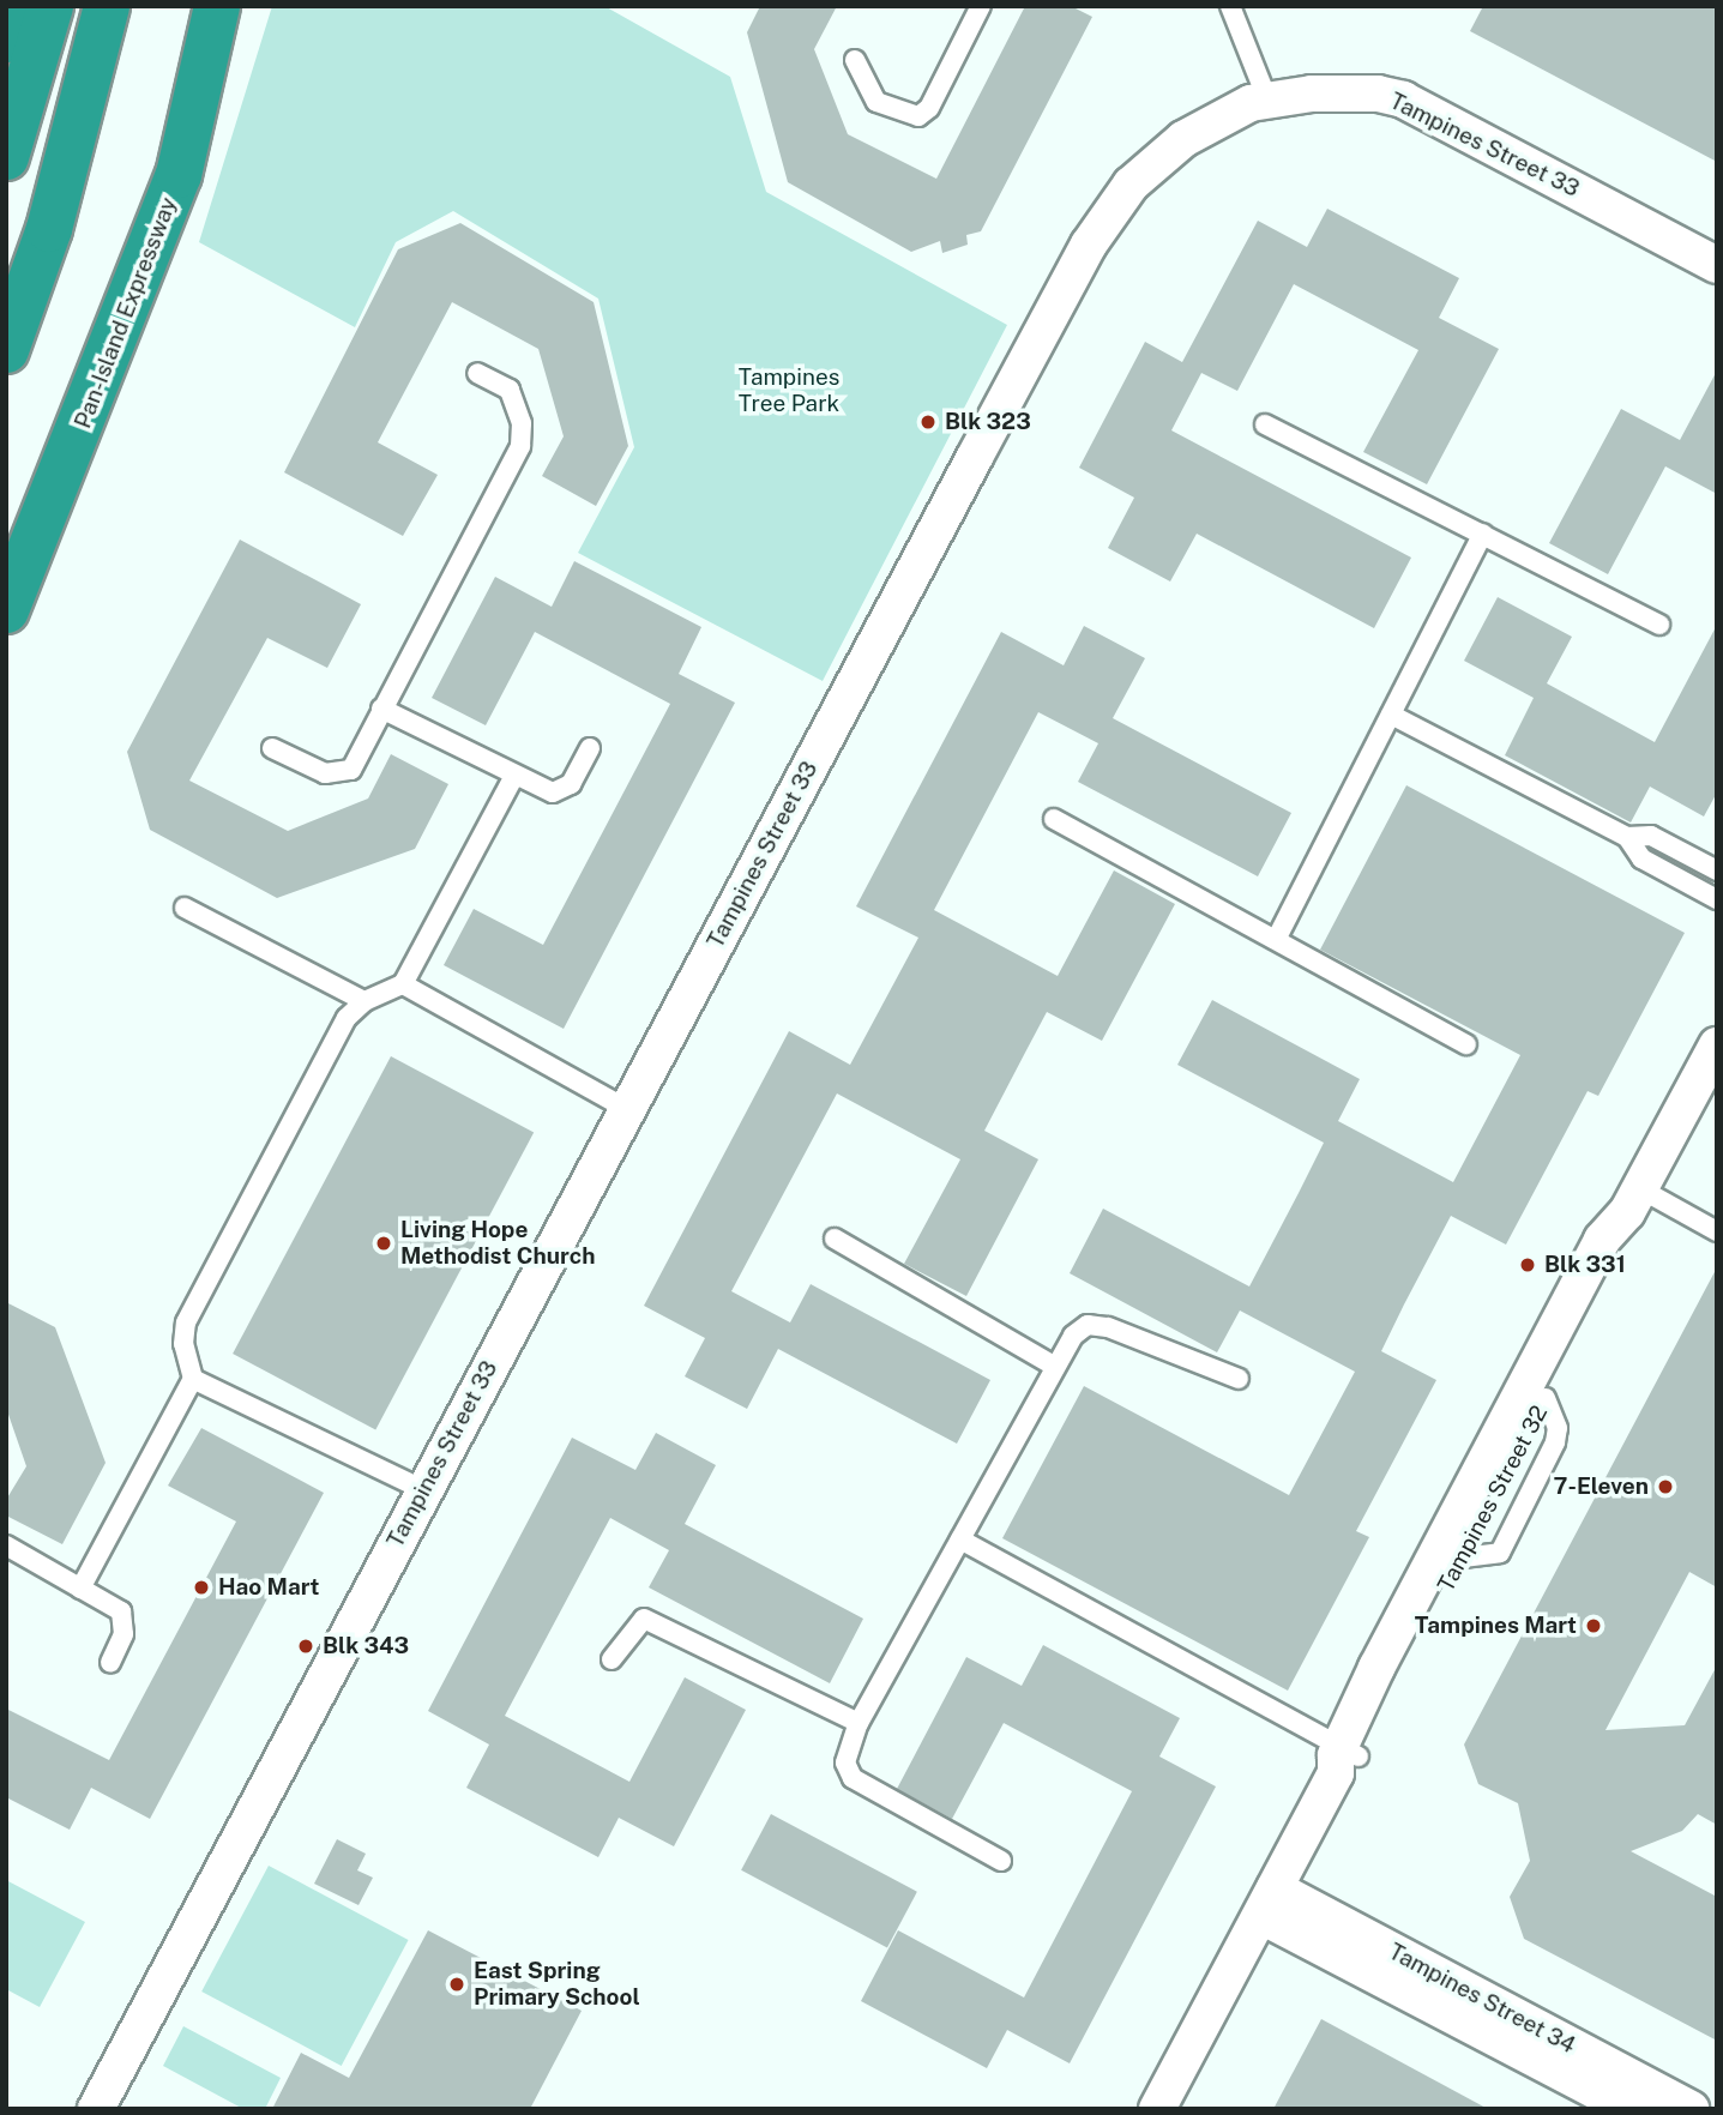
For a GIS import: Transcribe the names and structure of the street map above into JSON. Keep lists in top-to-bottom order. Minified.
{"streets":{"highway":["Pan-Island Expressway"],"street":["Tampines Street 33","Tampines Street 32","Tampines Street 34"]},"crossings":[["Tampines Street 32","Tampines Street 34"]],"parks":["Tampines Tree Park"],"places":["Blk 323","Living Hope Methodist Church","Blk 331","7-Eleven","Hao Mart","Tampines Mart","Blk 343","East Spring Primary School"]}
